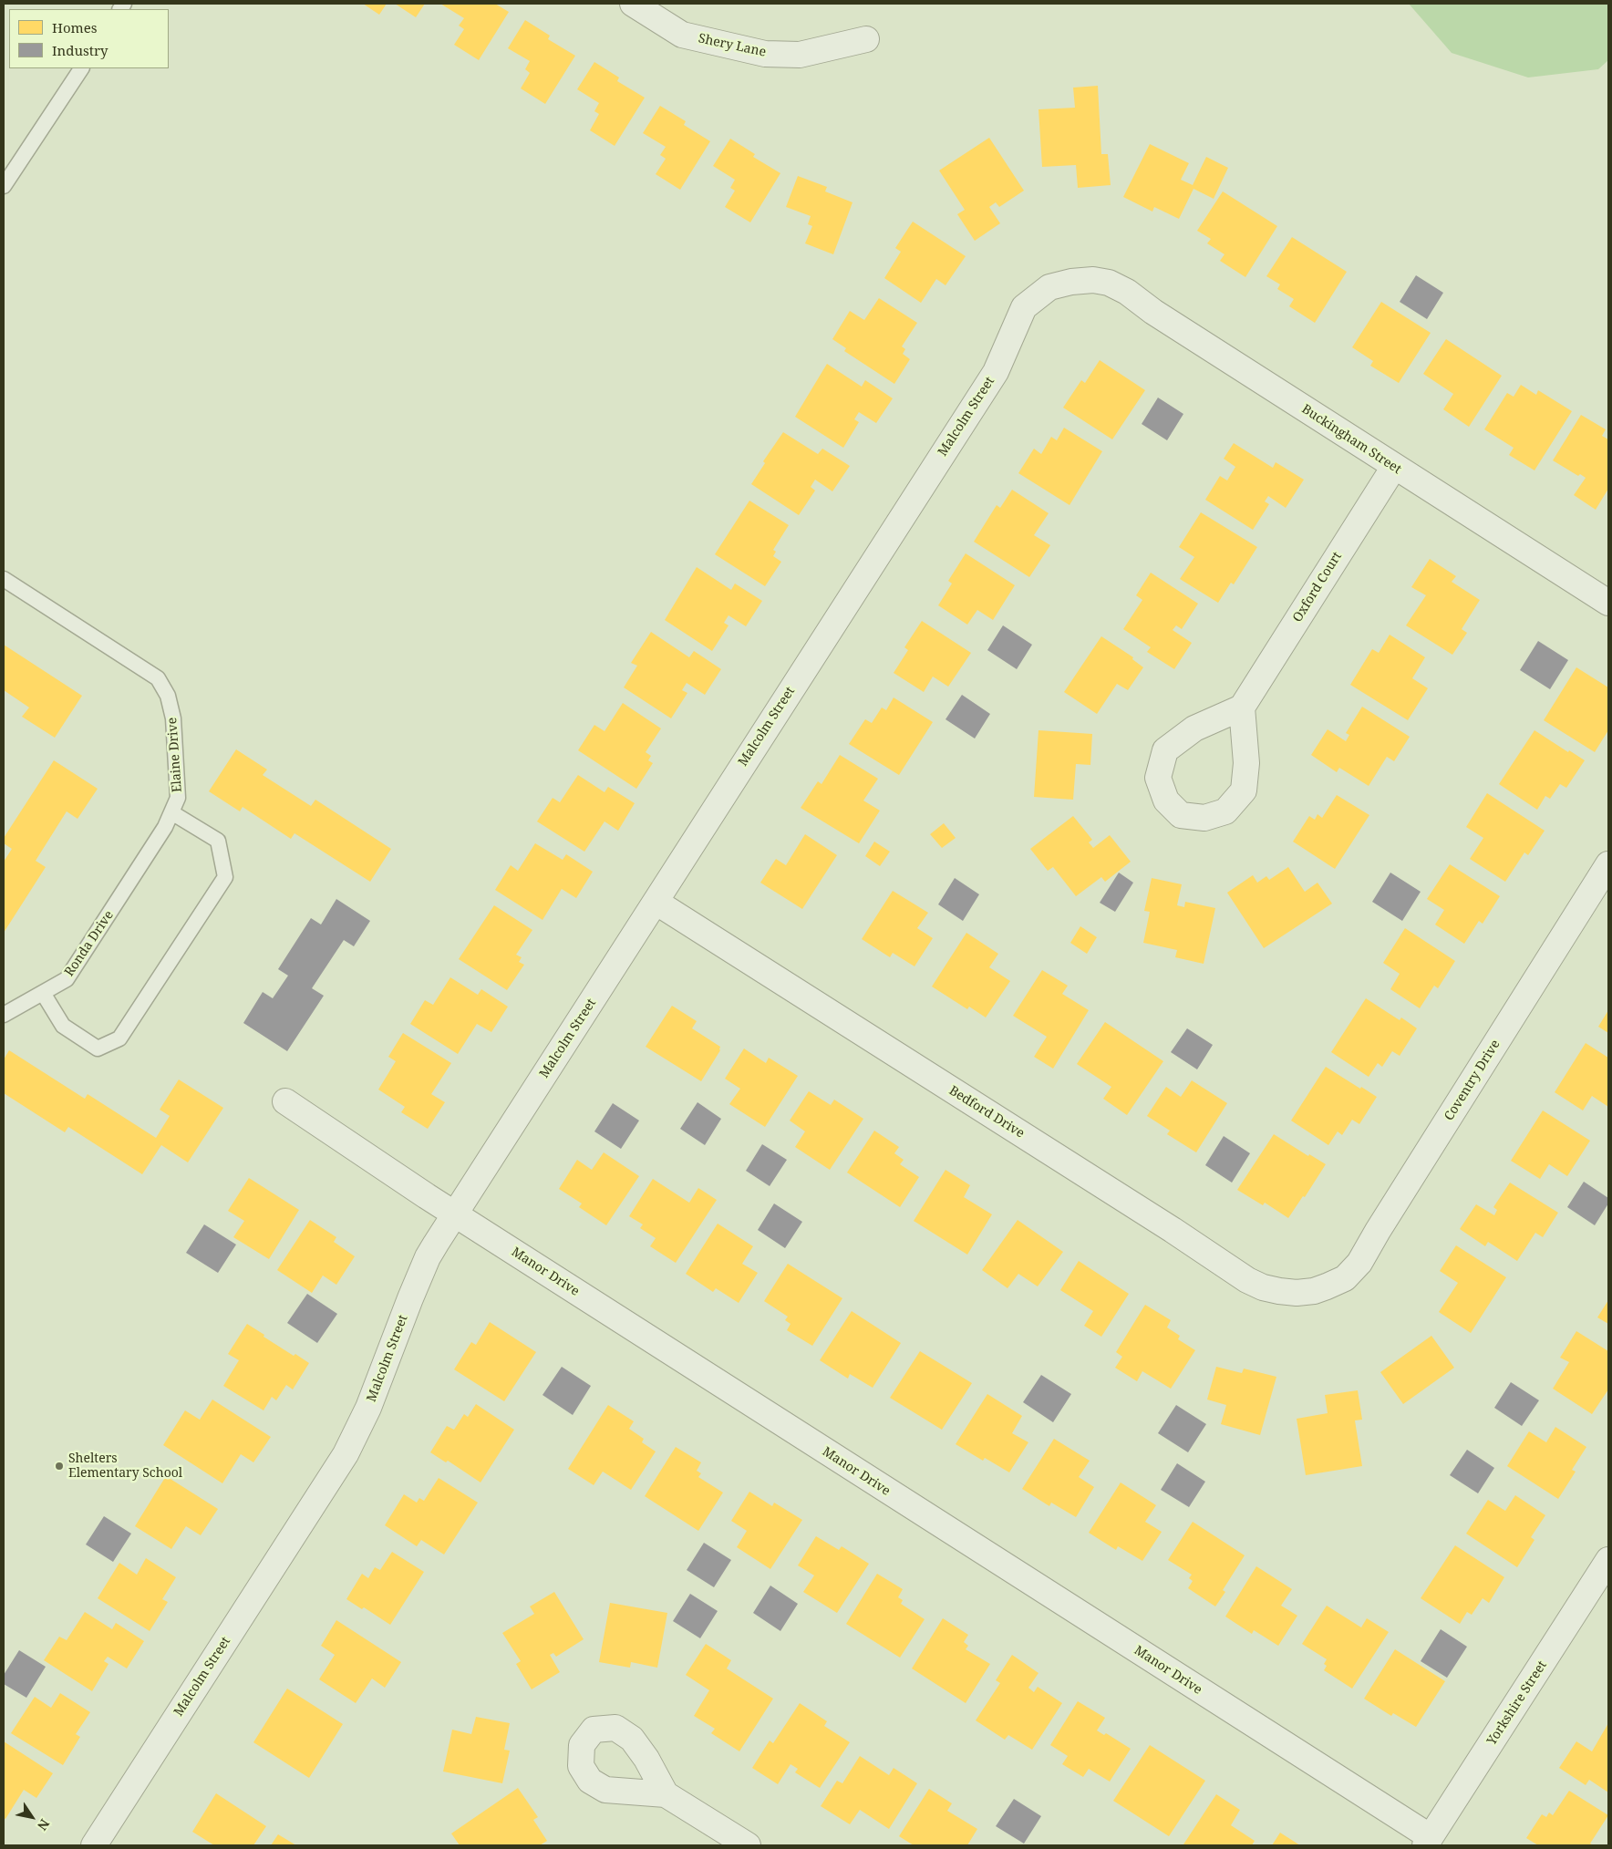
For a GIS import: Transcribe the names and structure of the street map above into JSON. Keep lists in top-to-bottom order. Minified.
{"streets":{"street":["Shery Lane","Malcolm Street","Buckingham Street","Oxford Court","Coventry Drive","Bedford Drive","Manor Drive","Yorkshire Street"],"lane":["Elaine Drive","Ronda Drive"]},"crossings":[["Malcolm Street","Buckingham Street"],["Malcolm Street","Bedford Drive"],["Malcolm Street","Manor Drive"],["Buckingham Street","Oxford Court"],["Elaine Drive","Ronda Drive"],["Coventry Drive","Bedford Drive"],["Manor Drive","Yorkshire Street"]],"places":["Shelters Elementary School"],"legend":["Homes","Industry"],"north":"bottom right"}
